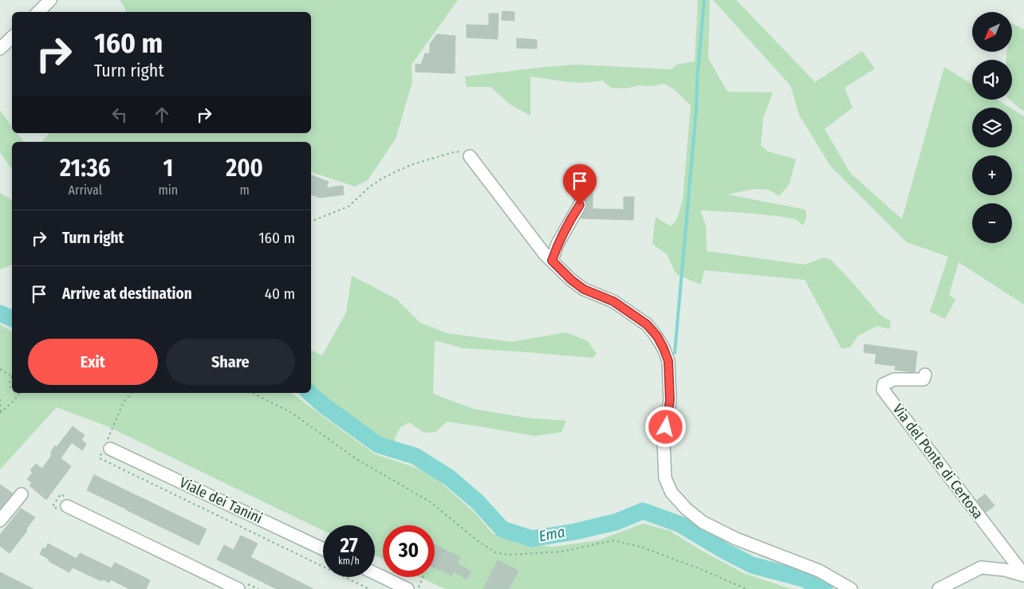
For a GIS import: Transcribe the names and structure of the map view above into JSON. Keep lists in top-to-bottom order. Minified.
{"streets":{"street":["Via del Ponte di Certosa","Viale dei Tanini"]},"water":["Ema"],"north":"bottom left","page":{"map_buttons":["+","−"],"turn":["160 m","Turn right"],"eta":["21:36","Arrival","1","min","200","m"],"list":[{"name":"Turn right","value":"160 m"},{"name":"Arrive at destination","value":"40 m"}],"buttons":["Exit","Share"],"speed":"27 km/h","limit":"30"}}
